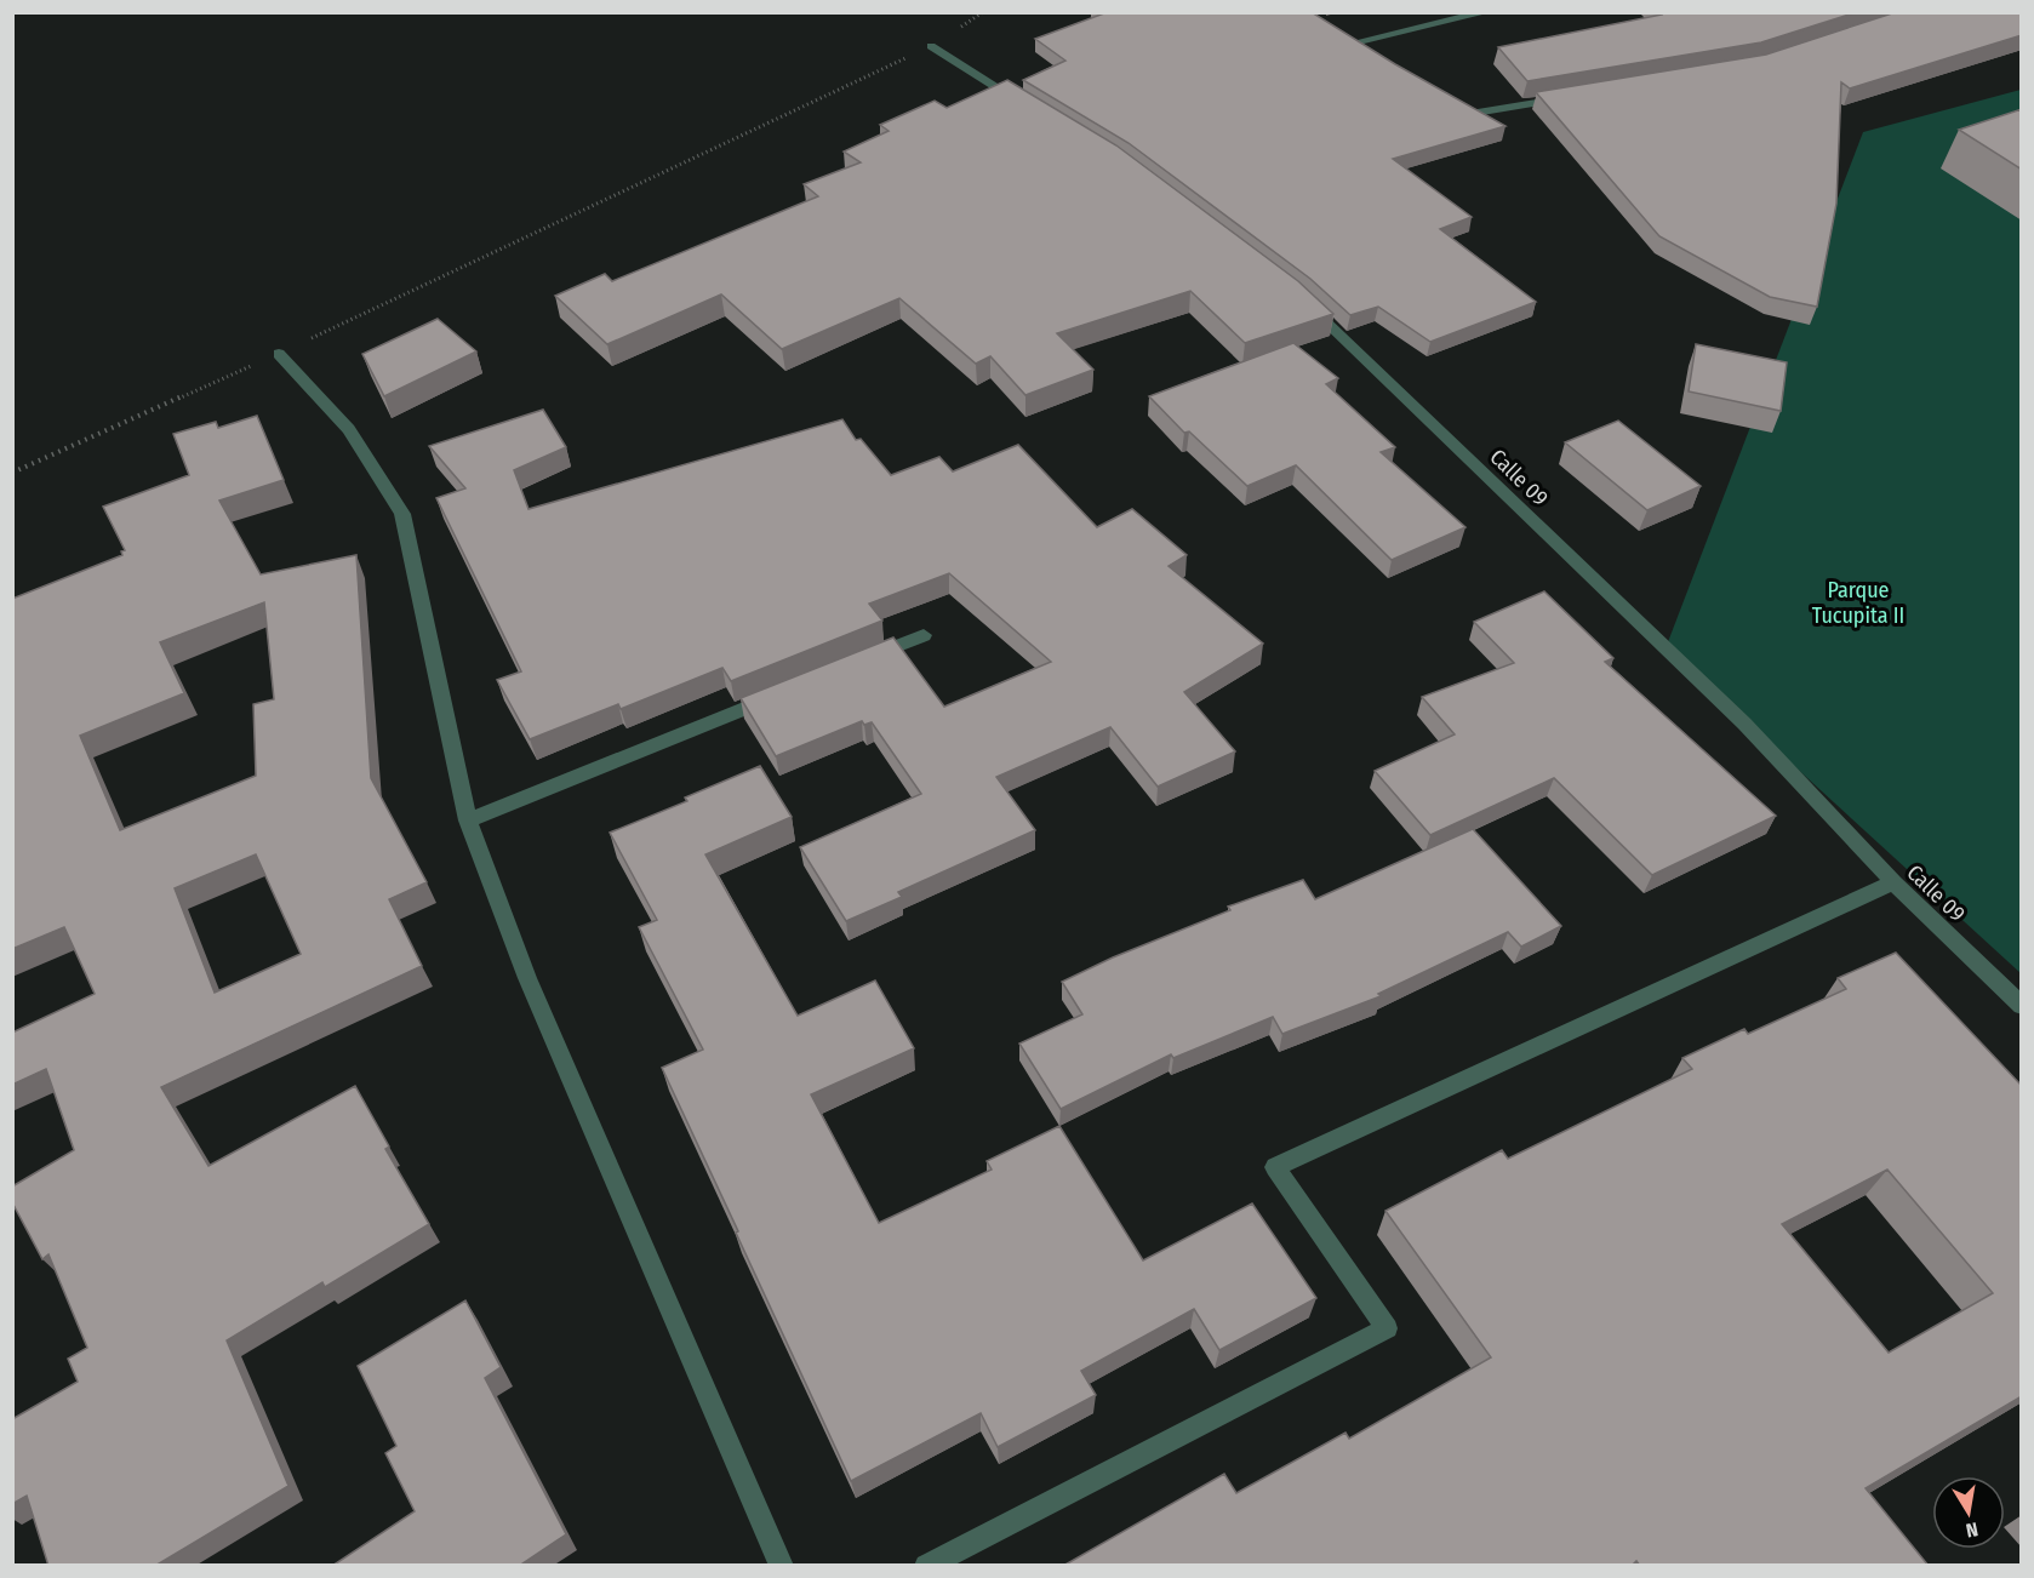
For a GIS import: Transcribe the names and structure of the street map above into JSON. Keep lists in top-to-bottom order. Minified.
{"streets":{"street":["Calle 09"]},"parks":["Parque Tucupita II"],"north":"bottom"}
